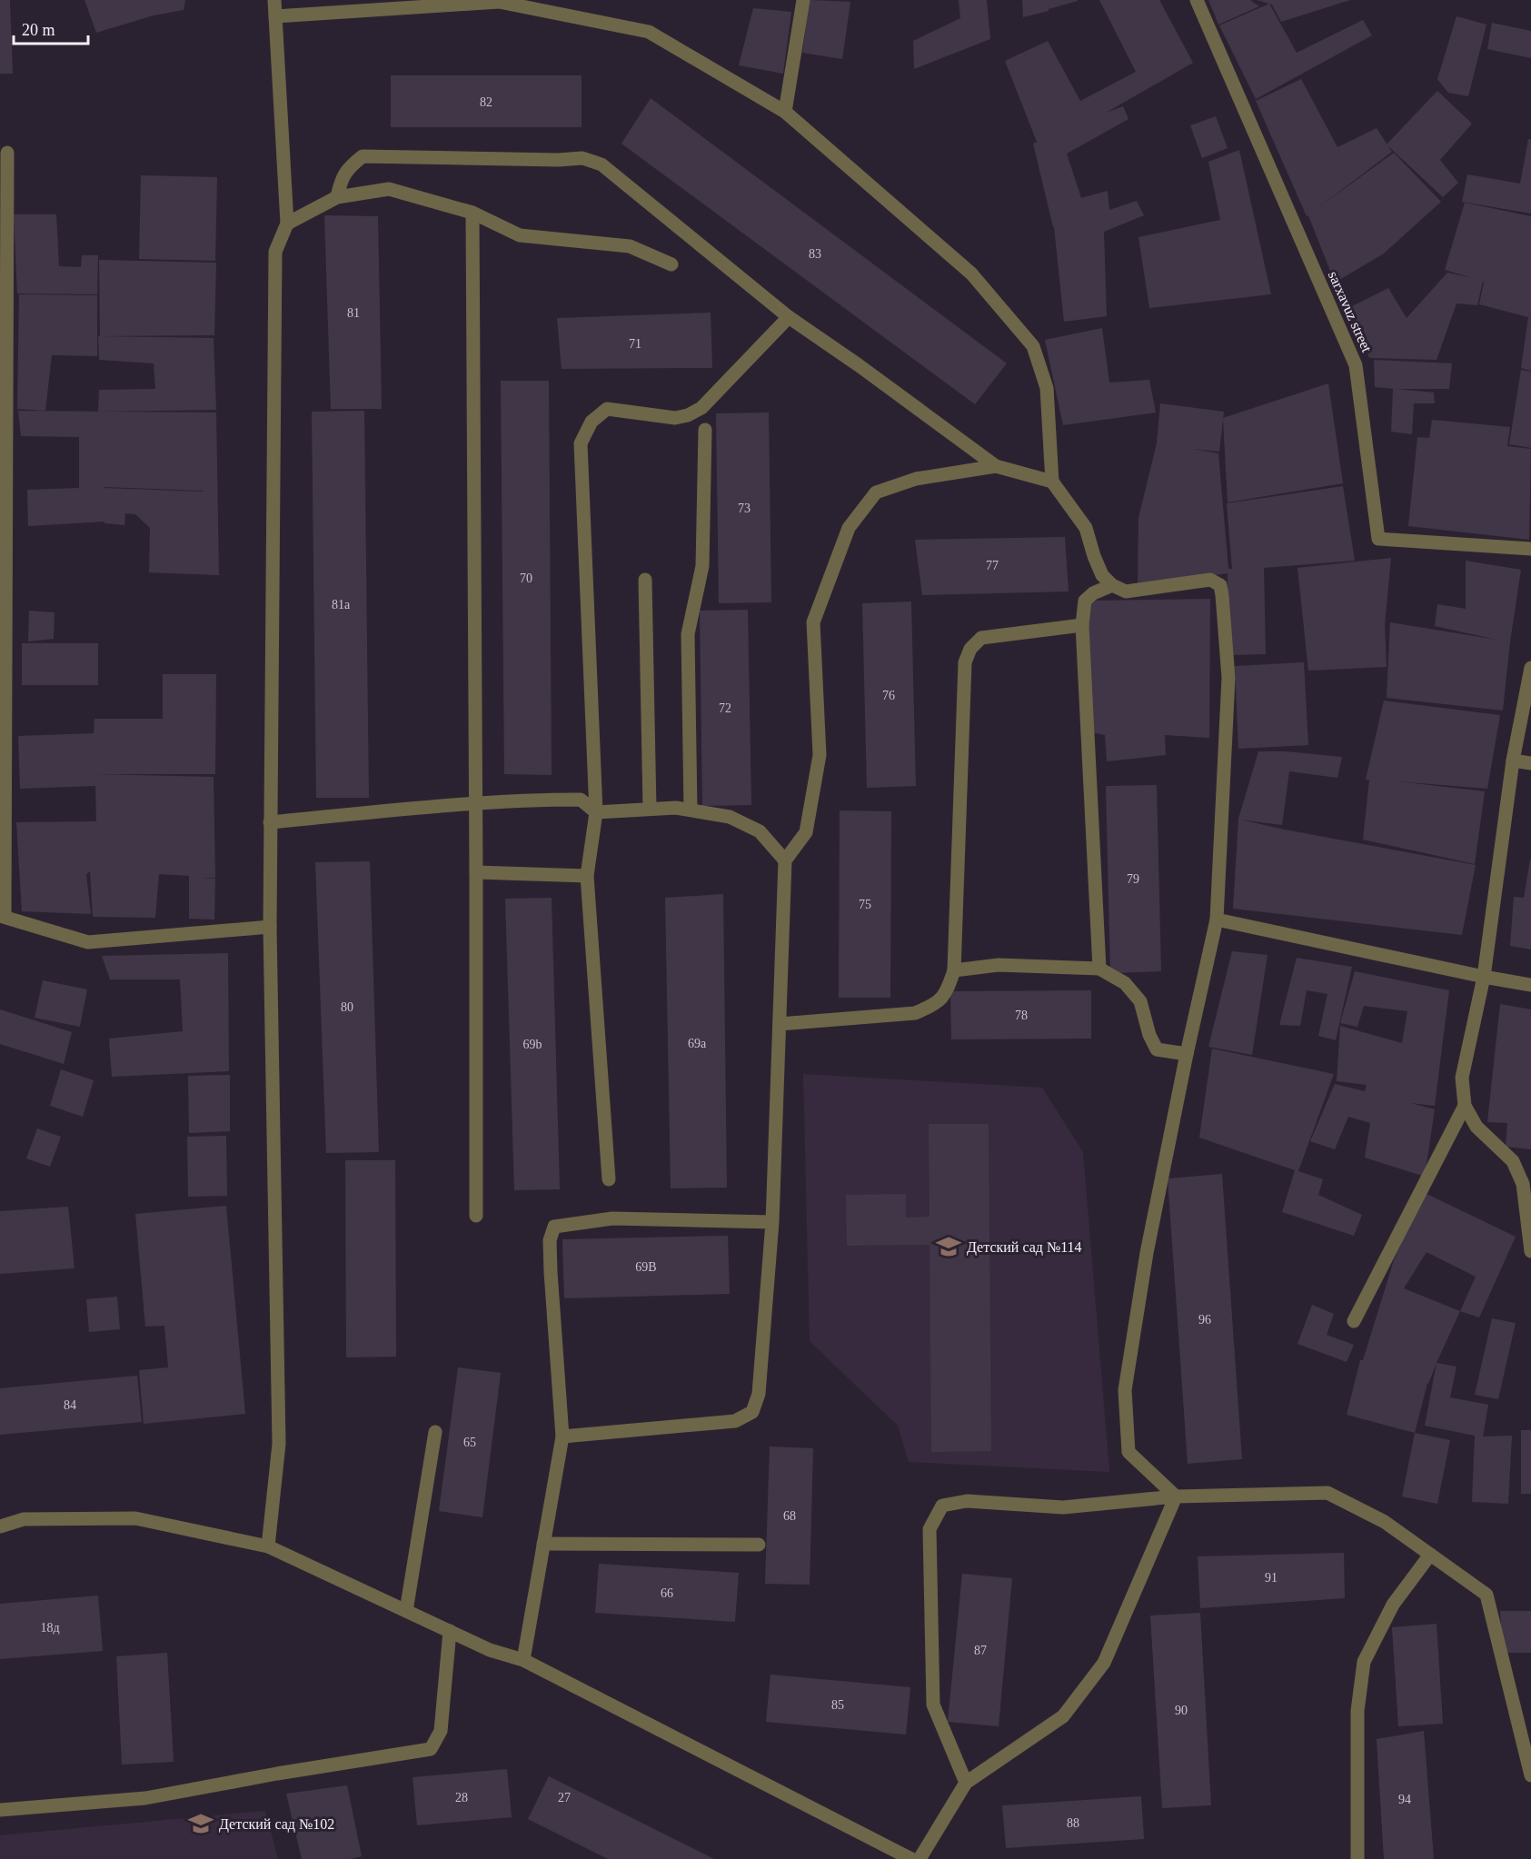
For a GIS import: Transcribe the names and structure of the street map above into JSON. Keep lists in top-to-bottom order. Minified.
{"streets":{"street":["sarxavuz street"]},"places":{"school or university":["Детский сад №114","Детский сад №102"]},"house_numbers":["82","83","81","71","73","77","70","81a","76","72","79","75","80","78","69a","69b","69В","96","84","65","68","91","66","18д","87","85","90","28","27","94","88"],"scale_bar":"20 m"}
